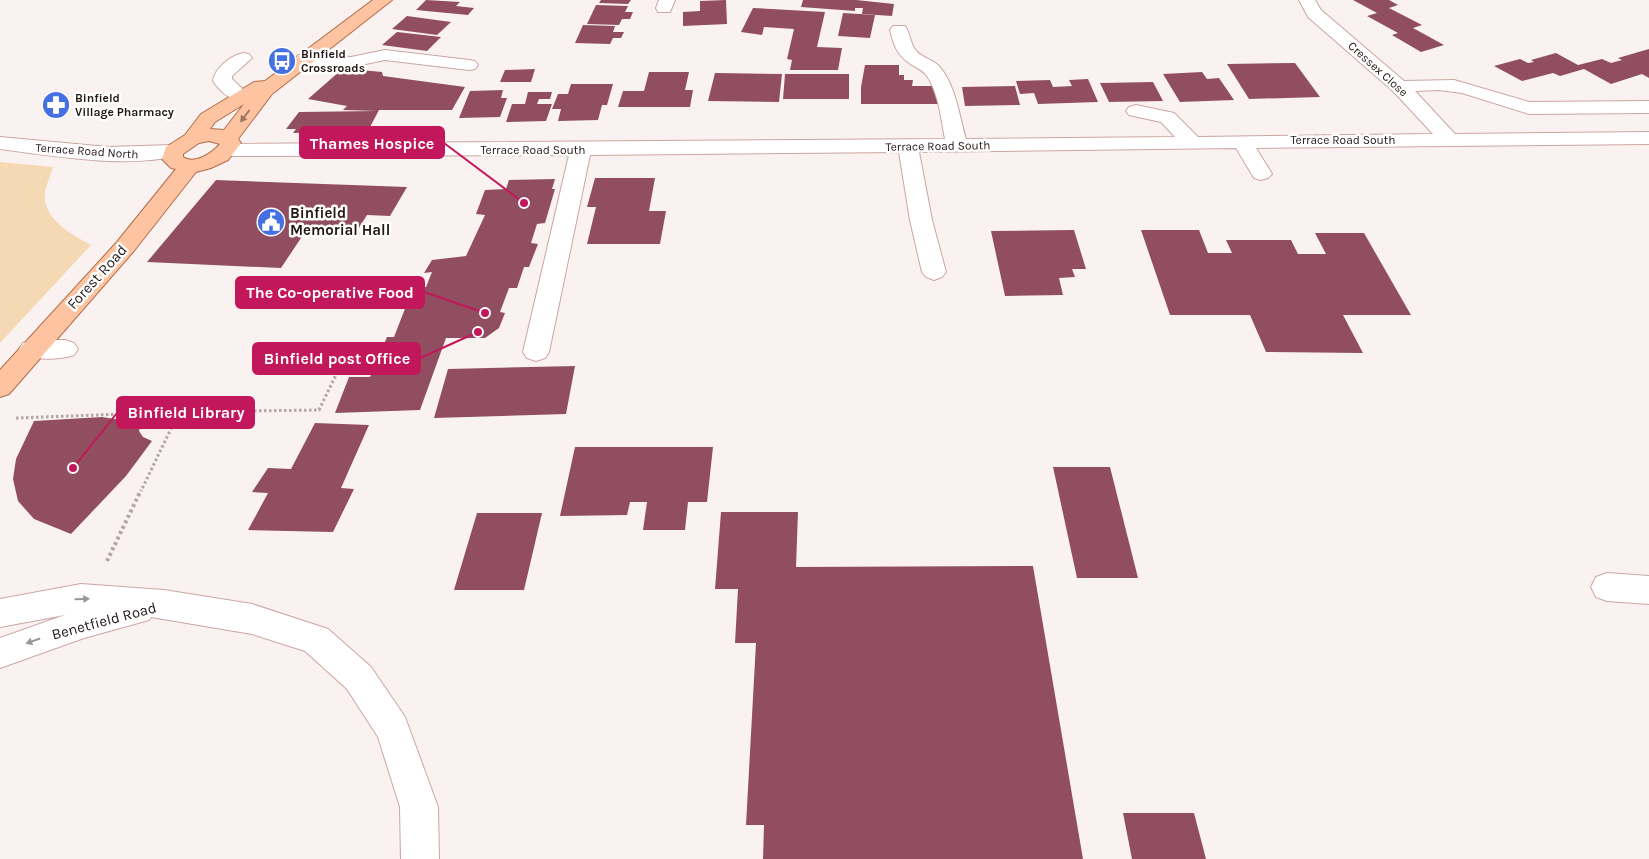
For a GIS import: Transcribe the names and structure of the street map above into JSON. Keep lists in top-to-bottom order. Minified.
{"streets":{"main road":["Forest Road"],"street":["Cressex Close","Terrace Road South","Terrace Road North","Benetfield Road"]},"crossings":[["Cressex Close","Terrace Road South"],["Terrace Road North","Forest Road"]],"places":{"bus stop":["Binfield Crossroads"],"pharmacy":["Binfield Village Pharmacy"],"other":["Thames Hospice","The Co-operative Food","Binfield post Office","Binfield Library"],"public building":["Binfield Memorial Hall"]}}
